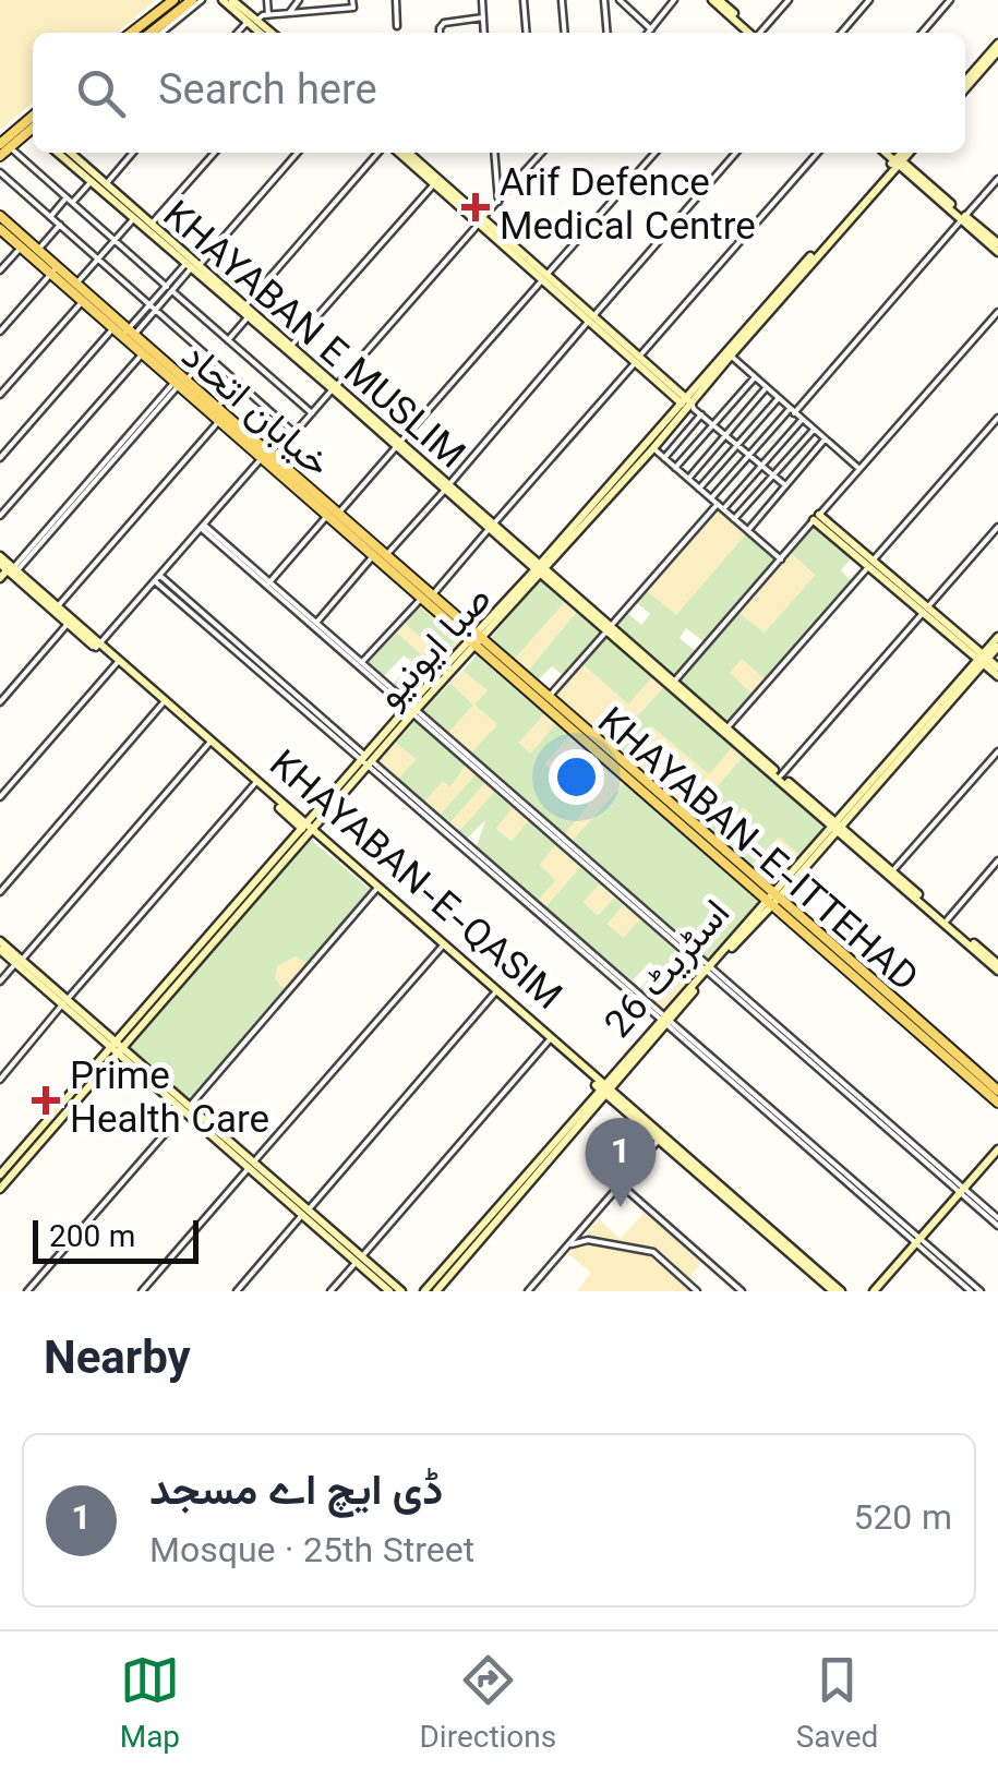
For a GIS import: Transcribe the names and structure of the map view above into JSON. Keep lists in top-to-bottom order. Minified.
{"streets":{"main road":["خیابان اتحاد","KHAYABAN-E-ITTEHAD"],"street":["KHAYABAN E MUSLIM","صبا ایونیو","KHAYABAN-E-QASIM","اسٹریٹ 26"]},"crossings":[["KHAYABAN E MUSLIM","صبا ایونیو"],["KHAYABAN E MUSLIM","اسٹریٹ 26"],["خیابان اتحاد","صبا ایونیو"],["خیابان اتحاد","KHAYABAN-E-ITTEHAD"],["صبا ایونیو","KHAYABAN-E-ITTEHAD"],["صبا ایونیو","KHAYABAN-E-QASIM"],["KHAYABAN-E-ITTEHAD","اسٹریٹ 26"],["KHAYABAN-E-QASIM","اسٹریٹ 26"]],"places":{"health":["Arif Defence Medical Centre","Prime Health Care"]},"scale_bar":"200 m","page":{"search":"Search here","pins":"1","scale":"200 m","heading":"Nearby","list":[{"mark":"1","name":"ڈی ایچ اے مسجد","note":"Mosque · 25th Street","value":"520 m"}],"nav":["Map","Directions","Saved"]}}
